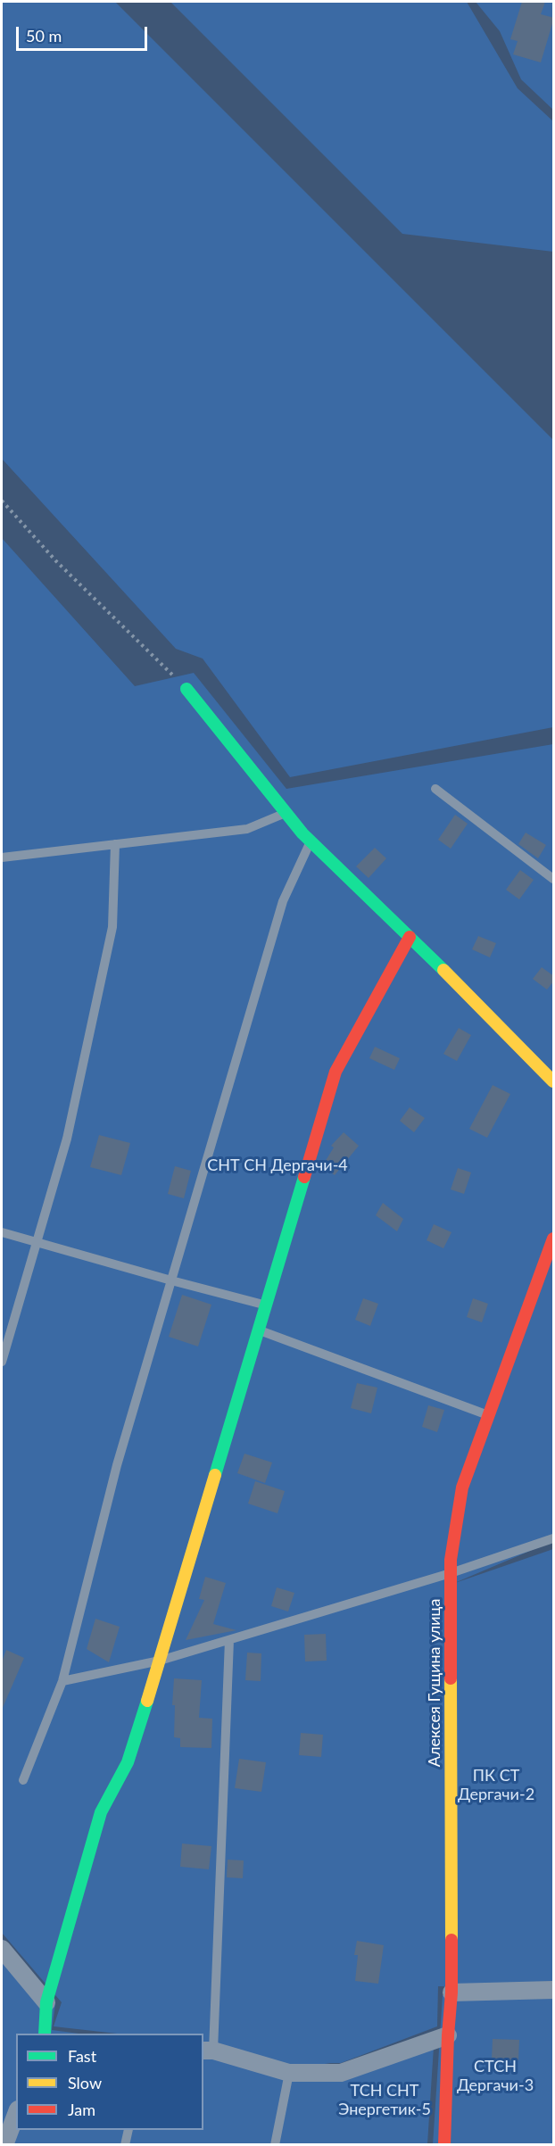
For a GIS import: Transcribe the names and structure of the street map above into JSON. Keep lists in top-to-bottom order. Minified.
{"streets":{"street":["Алексея Гущина улица"]},"parks":["СНТ СН Дергачи-4","ПК СТ Дергачи-2","СТСН Дергачи-3","ТСН СНТ Энергетик-5"],"legend":["Fast","Slow","Jam"],"scale_bar":"50 m"}
